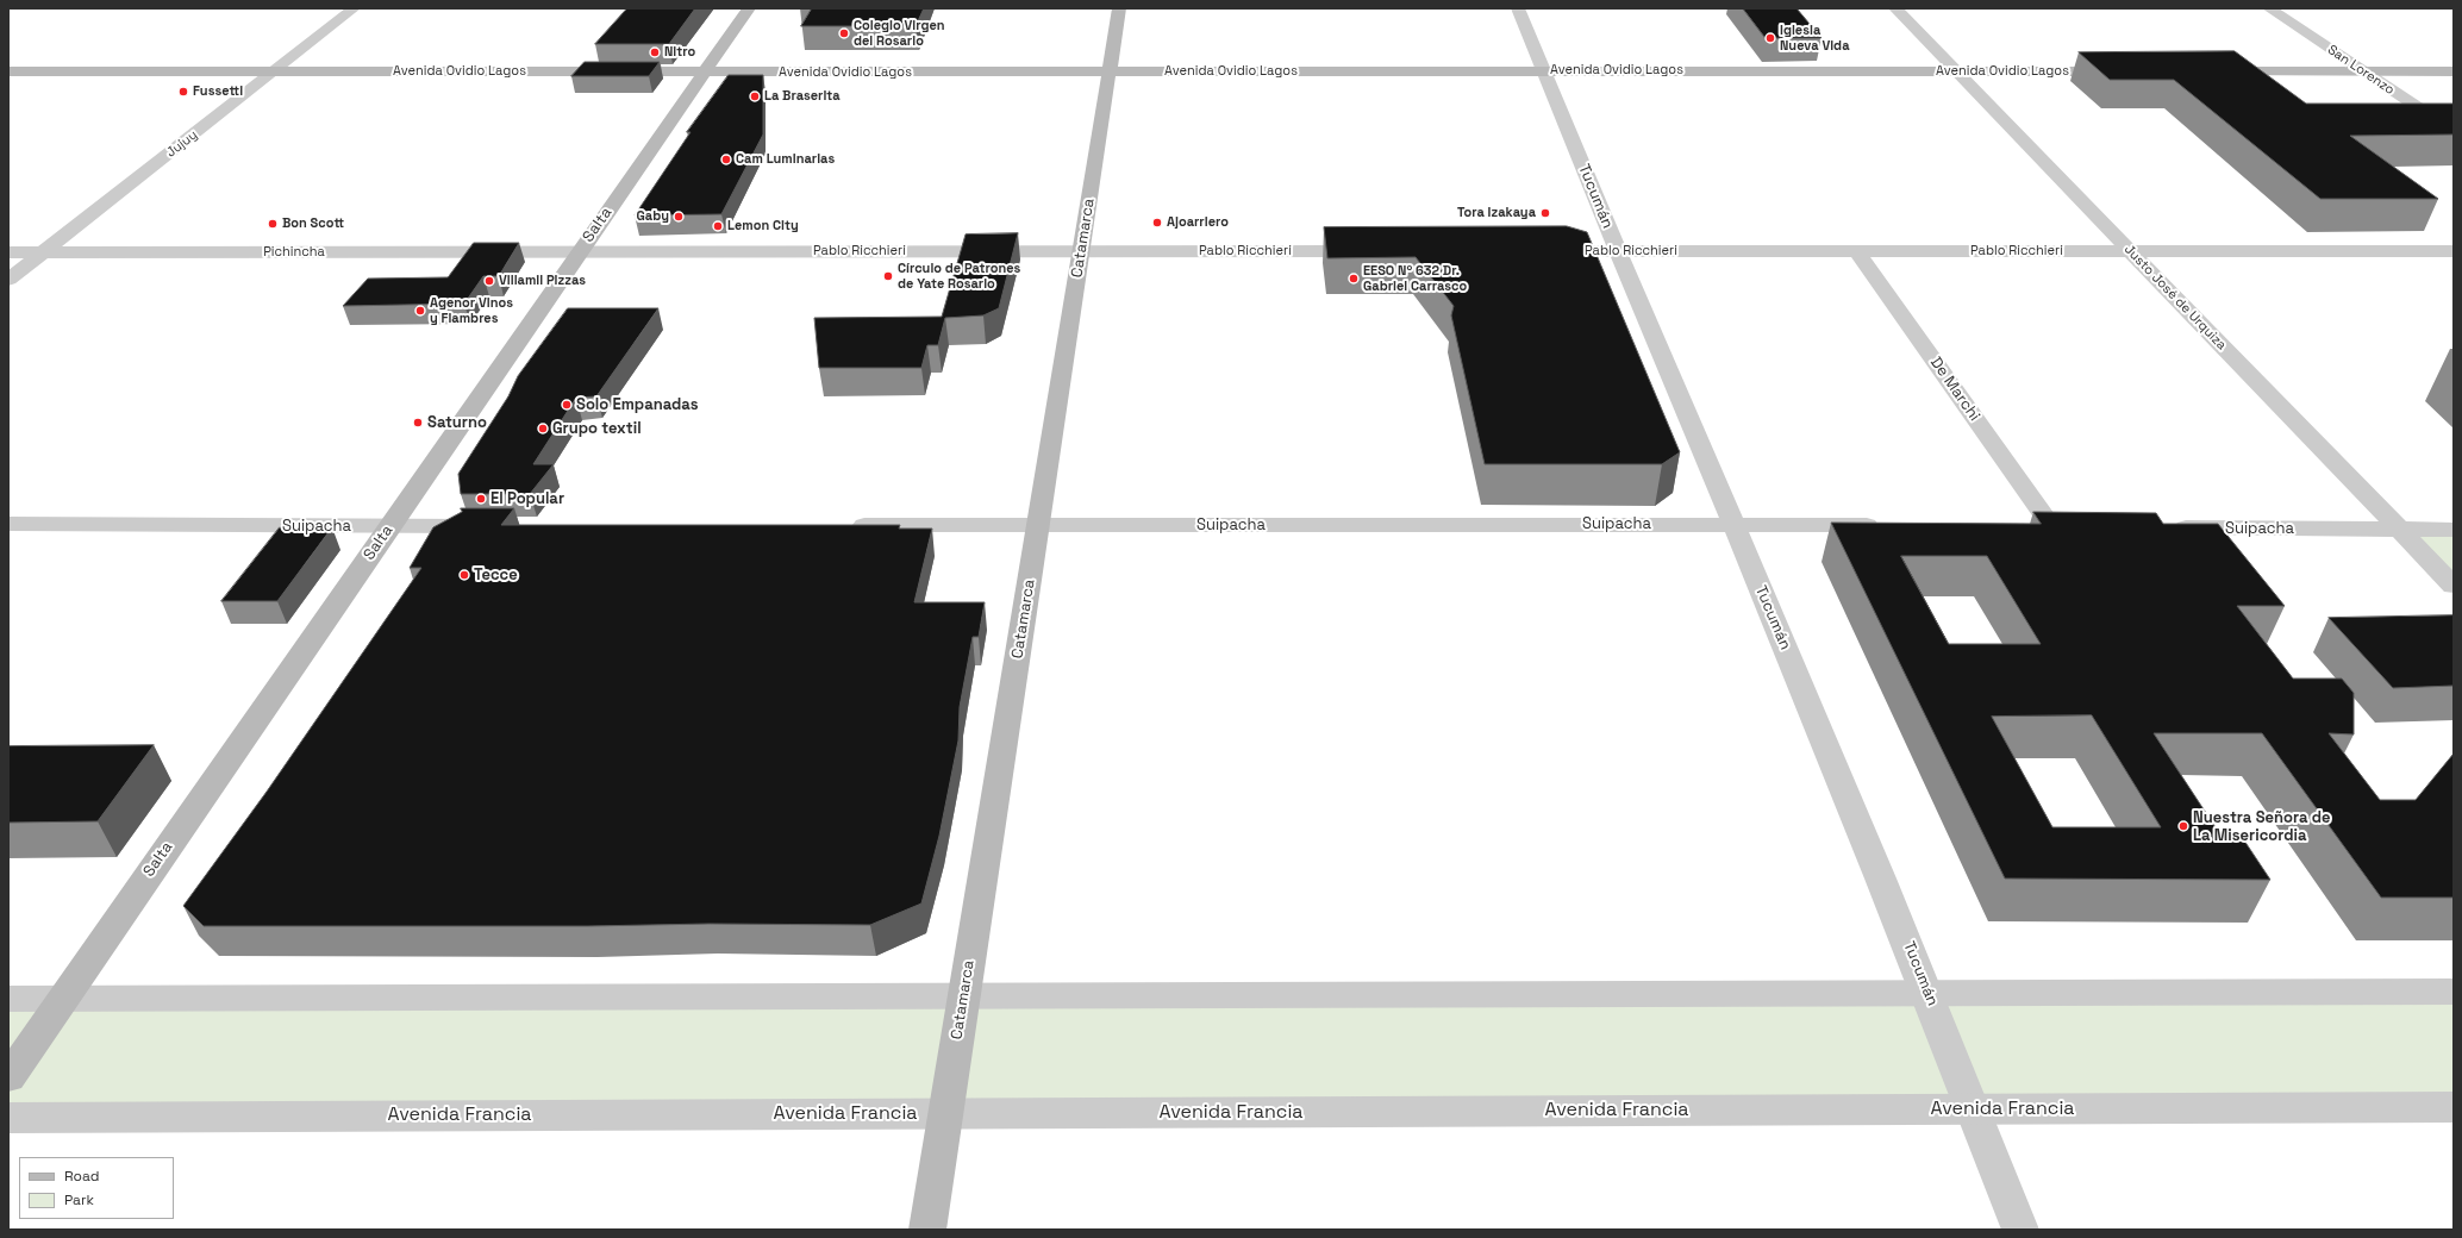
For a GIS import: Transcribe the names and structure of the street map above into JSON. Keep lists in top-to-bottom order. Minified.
{"streets":{"main road":["Avenida Ovidio Lagos","Salta","Catamarca"],"street":["San Lorenzo","Jujuy","Tucumán","Pablo Ricchieri","Pichincha","Justo José de Urquiza","De Marchi","Suipacha","Avenida Francia"]},"crossings":[["Avenida Ovidio Lagos","Jujuy"],["Avenida Ovidio Lagos","Tucumán"],["Avenida Ovidio Lagos","Salta"],["Avenida Ovidio Lagos","Catamarca"],["Avenida Ovidio Lagos","Justo José de Urquiza"],["Jujuy","Pichincha"],["Tucumán","Pablo Ricchieri"],["Tucumán","Suipacha"],["Tucumán","Avenida Francia"],["Salta","Pablo Ricchieri"],["Salta","Pichincha"],["Salta","Suipacha"],["Catamarca","Pablo Ricchieri"],["Catamarca","Suipacha"],["Catamarca","Avenida Francia"],["Pablo Ricchieri","Pichincha"],["Pablo Ricchieri","Justo José de Urquiza"],["Pablo Ricchieri","De Marchi"],["Justo José de Urquiza","Suipacha"]],"places":["Colegio Virgen del Rosario","Iglesia Nueva Vida","Nitro","Fussetti","La Braserita","Cam Luminarias","Tora Izakaya","Gaby","Ajoarriero","Bon Scott","Lemon City","Círculo de Patrones de Yate Rosario","EESO Nº 632 Dr. Gabriel Carrasco","Villamil Pizzas","Agenor Vinos y Fiambres","Solo Empanadas","Saturno","Grupo textil","El Popular","Tecce","Nuestra Señora de La Misericordia"],"legend":["Road","Park"]}
